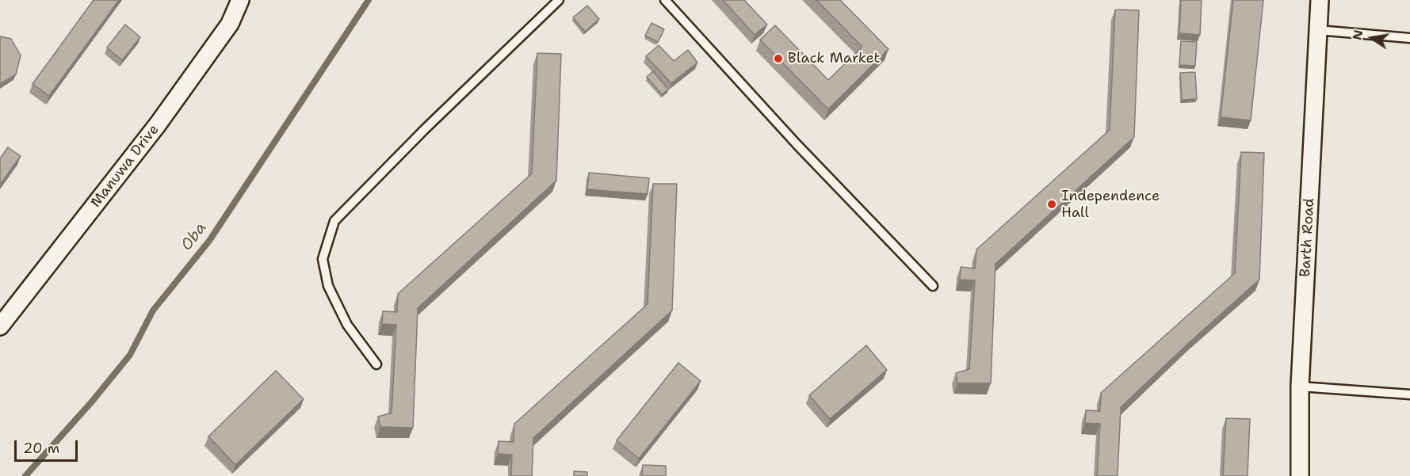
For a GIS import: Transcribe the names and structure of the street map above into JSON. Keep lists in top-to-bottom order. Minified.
{"streets":{"street":["Manuwa Drive","Barth Road"]},"water":["Oba"],"places":["Black Market","Independence Hall"],"scale_bar":"20 m","north":"left"}
